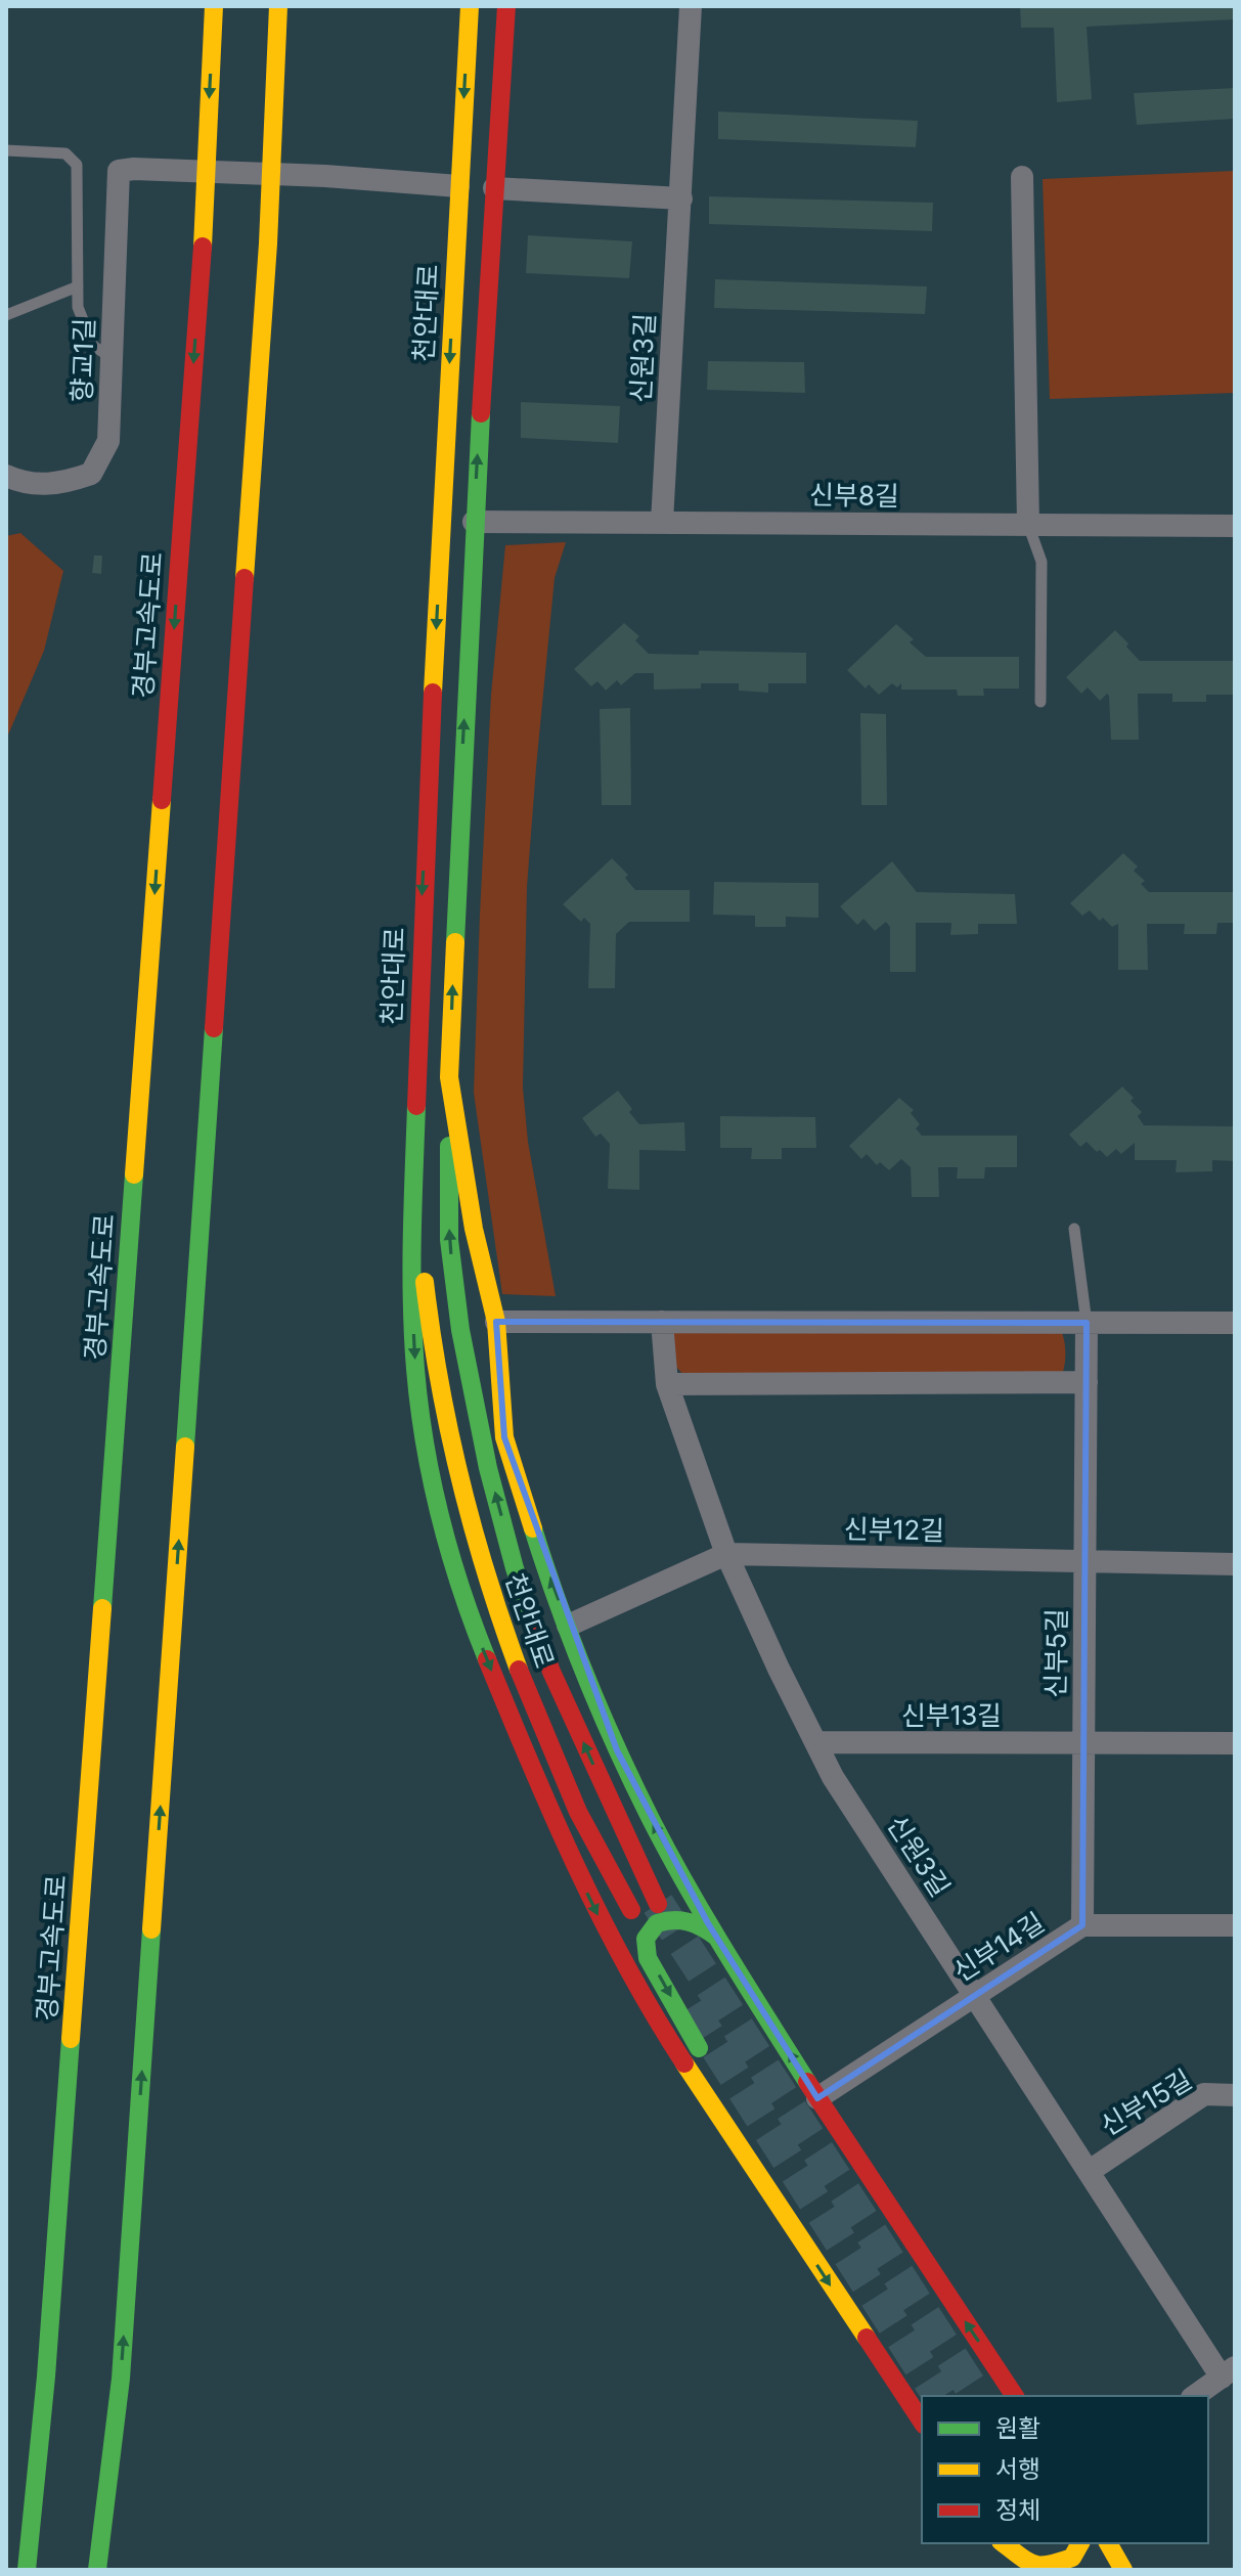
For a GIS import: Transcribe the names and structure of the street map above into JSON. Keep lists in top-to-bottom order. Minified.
{"streets":{"main road":["천안대로","경부고속도로"],"street":["신원3길","향교1길","신부8길","신부12길","신부5길","신부13길","신부14길","신부15길"]},"crossings":[["천안대로","향교1길"],["천안대로","신부8길"],["신원3길","신부8길"],["신원3길","신부12길"],["신원3길","신부13길"],["신원3길","신부14길"],["신원3길","신부15길"],["신부12길","신부5길"],["신부5길","신부13길"],["신부5길","신부14길"]],"legend":["원활","서행","정체"]}
